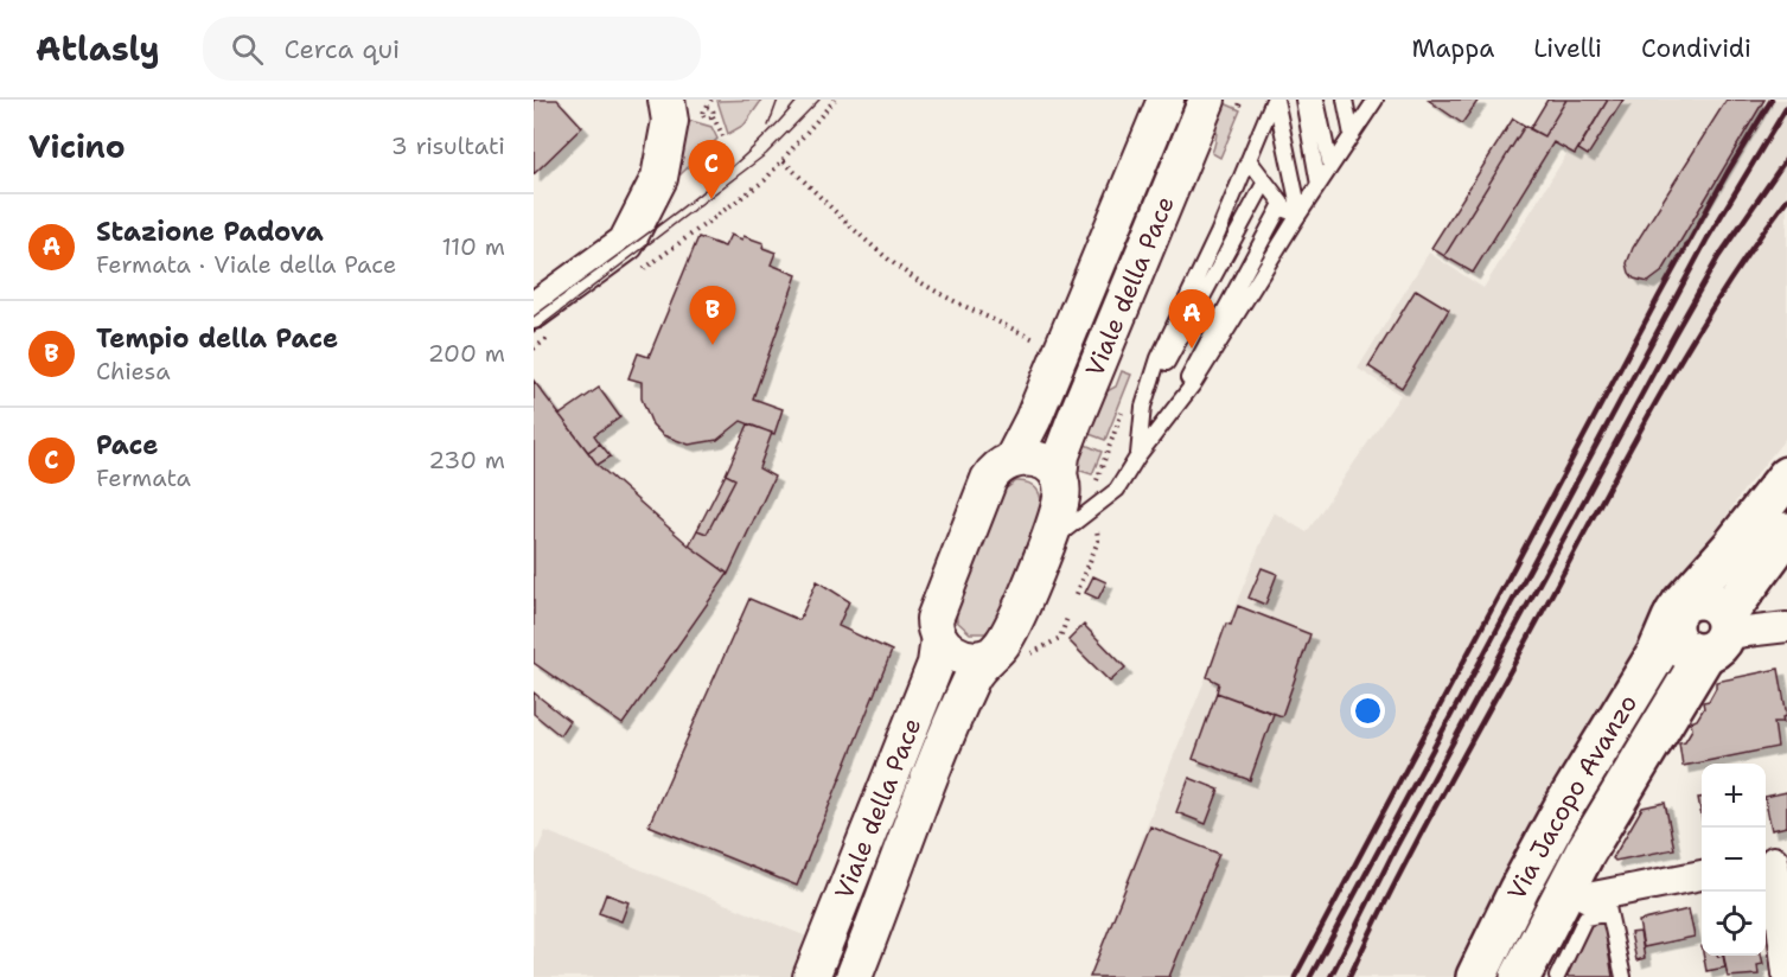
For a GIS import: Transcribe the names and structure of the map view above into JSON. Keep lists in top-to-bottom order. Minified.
{"streets":{"main road":["Via Jacopo Avanzo"],"street":["Viale della Pace"]},"page":{"header":"Atlasly","search":"Cerca qui","nav":["Mappa","Livelli","Condividi"],"heading":["Vicino","3 risultati"],"pins":["C","B","A"],"list":[{"mark":"A","name":"Stazione Padova","note":"Fermata · Viale della Pace","value":"110 m"},{"mark":"B","name":"Tempio della Pace","note":"Chiesa","value":"200 m"},{"mark":"C","name":"Pace","note":"Fermata","value":"230 m"}],"map_buttons":["+","−"]}}
